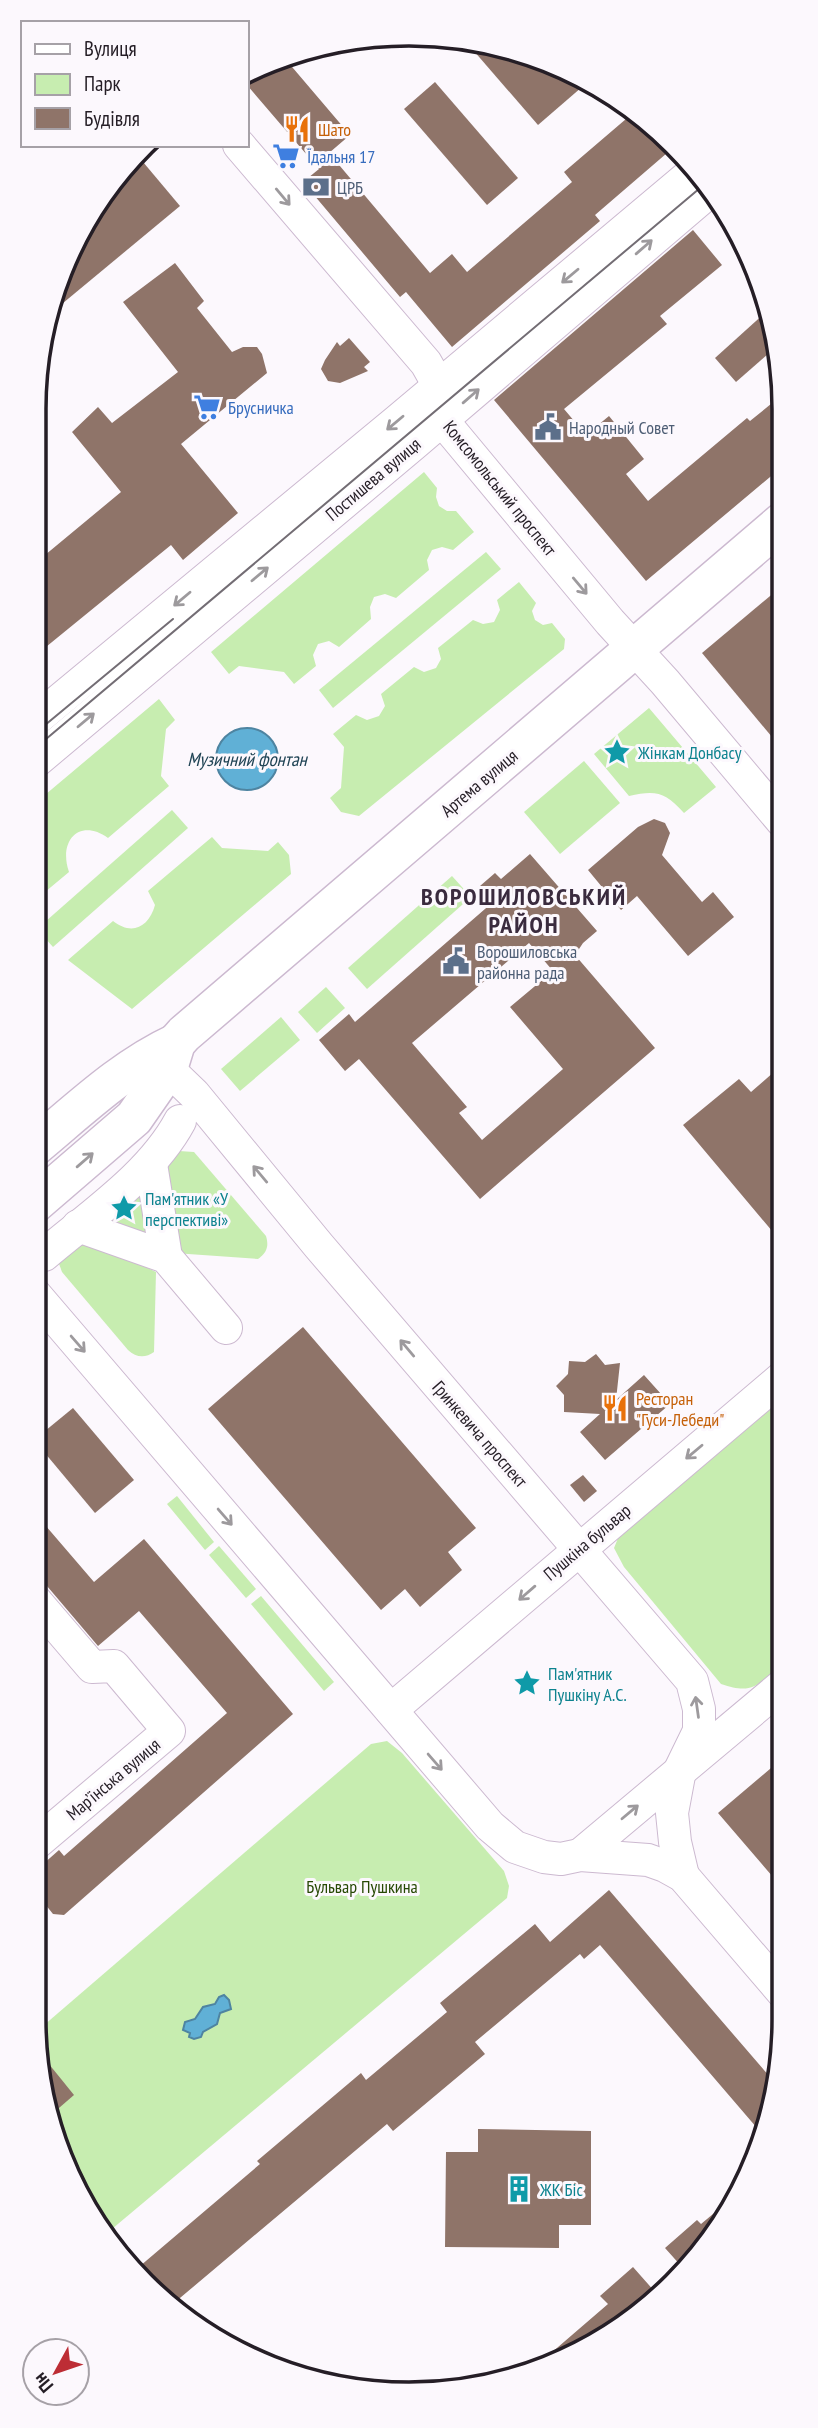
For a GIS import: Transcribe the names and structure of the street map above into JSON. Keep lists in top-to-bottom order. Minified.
{"streets":{"main road":["Артема вулиця"],"street":["Постишева вулиця","Комсомольський проспект","Гринкевича проспект","Пушкіна бульвар","Мар’їнська вулиця"]},"crossings":[["Постишева вулиця","Комсомольський проспект"],["Комсомольський проспект","Артема вулиця"],["Артема вулиця","Гринкевича проспект"],["Гринкевича проспект","Пушкіна бульвар"]],"one_way":["Комсомольський проспект"],"districts":["ВОРОШИЛОВСЬКИЙ РАЙОН"],"water":["Музичний фонтан"],"parks":["Бульвар Пушкина"],"places":{"restaurant":["Шато","Ресторан \"Гуси-Лебеди\""],"supermarket":["Їдальня 17","Брусничка"],"bank":["ЦРБ"],"public building":["Народный Совет","Ворошиловська районна рада"],"place":["Жінкам Донбасу","Пам'ятник «У перспективі»","Пам'ятник Пушкіну А.С."],"building":["ЖК Біс"]},"legend":["Вулиця","Парк","Будівля"],"north":"bottom left"}
